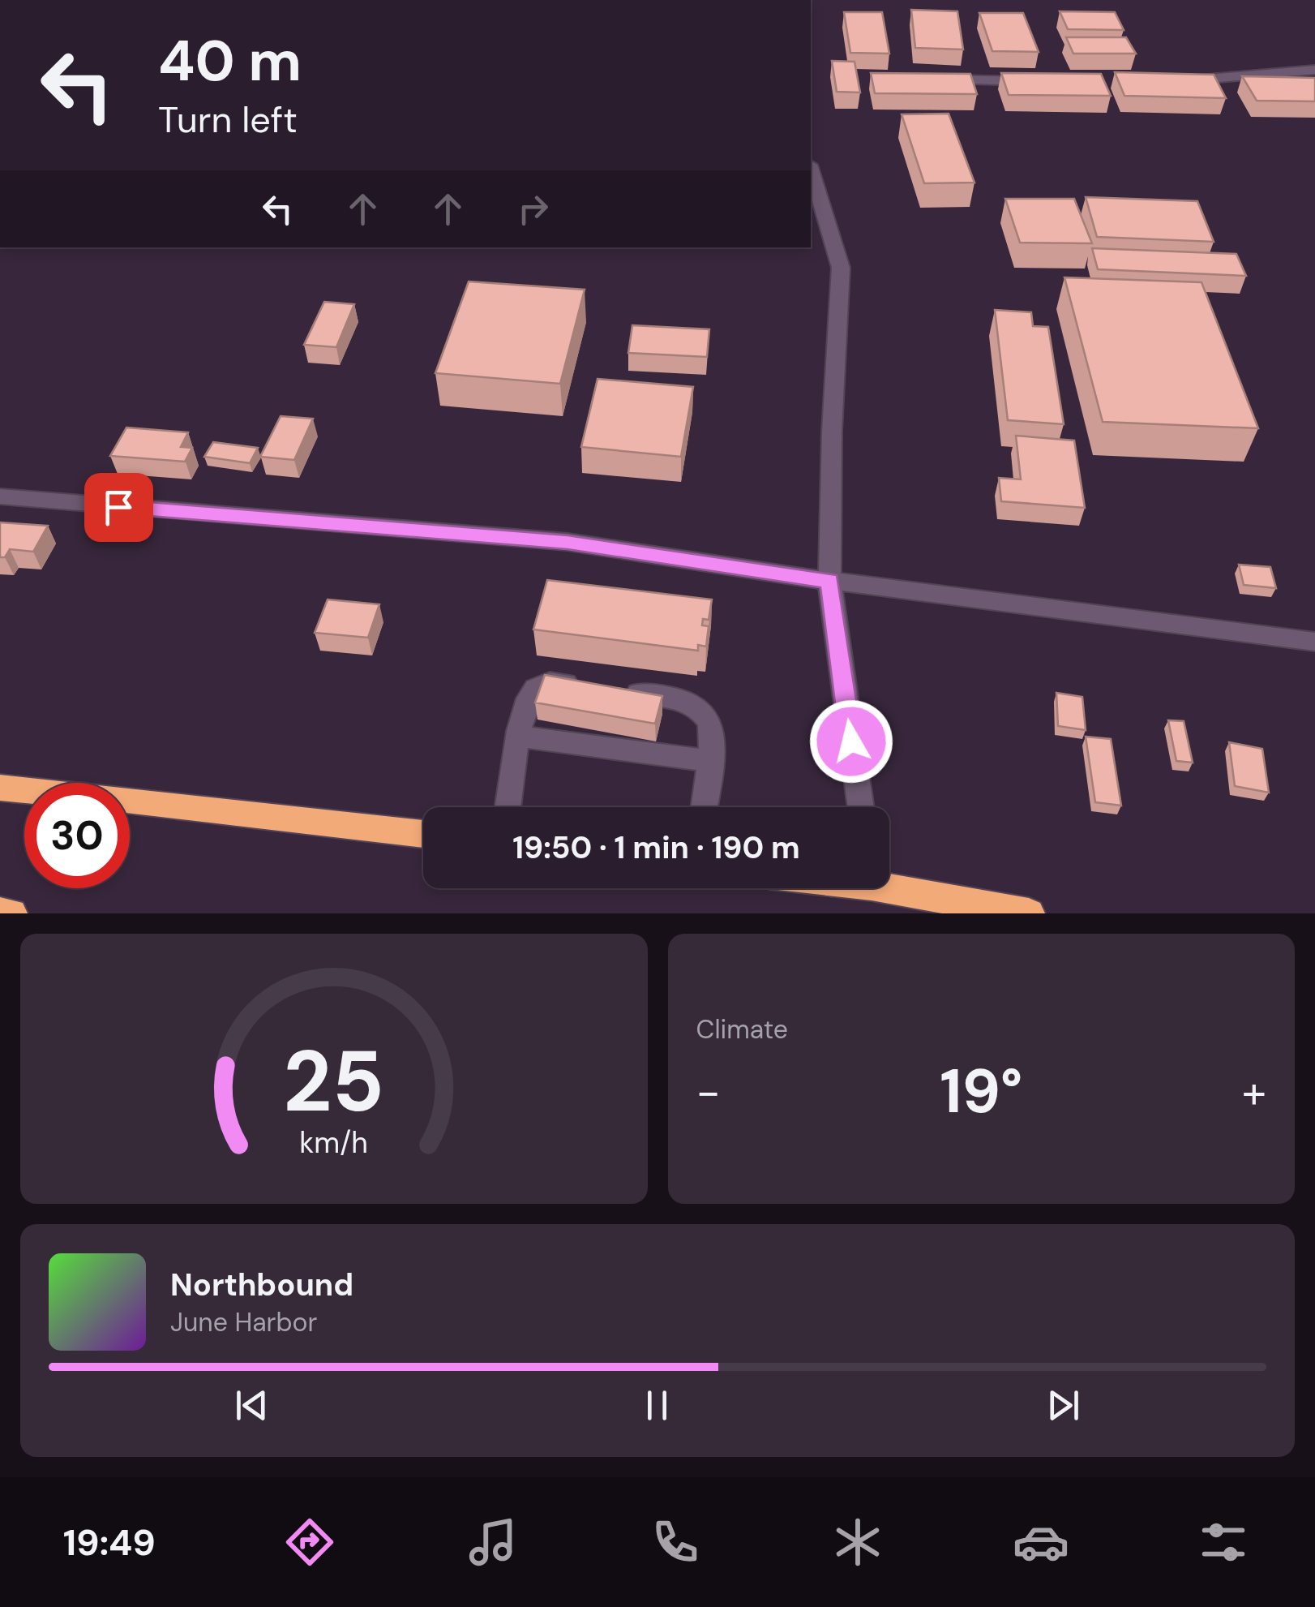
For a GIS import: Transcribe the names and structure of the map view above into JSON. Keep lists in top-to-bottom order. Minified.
{"page":{"turn":["40 m","Turn left"],"limit":"30","trip":"19:50 · 1 min · 190 m","tile":"Climate","heat":["−","19°","+"],"song":["Northbound","June Harbor"],"tabs":"19:49","gauge":["25","km/h"]}}
